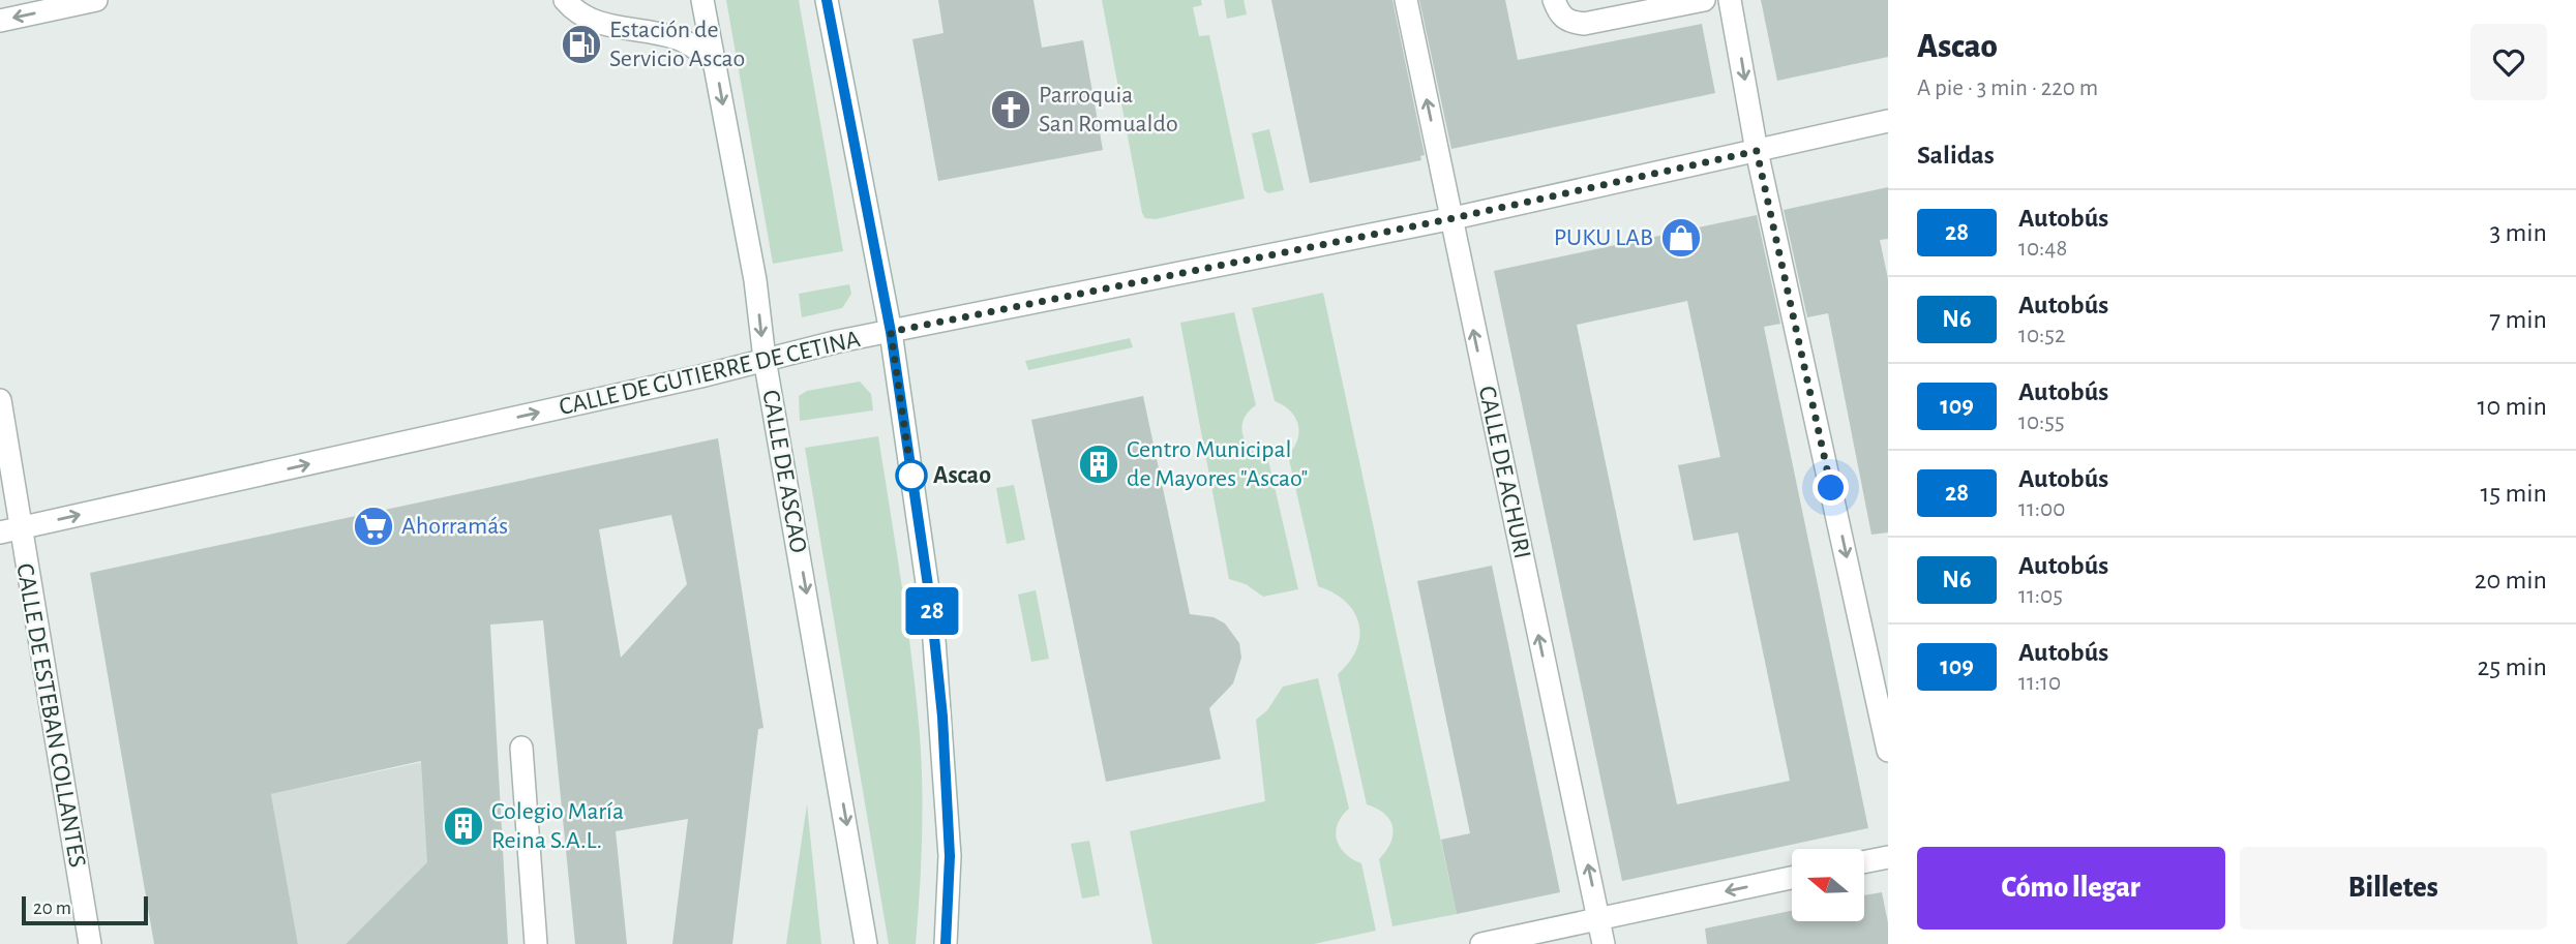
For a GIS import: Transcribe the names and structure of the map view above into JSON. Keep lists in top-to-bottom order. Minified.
{"streets":{"street":["CALLE DE GUTIERRE DE CETINA","CALLE DE ASCAO","CALLE DE ACHURI","CALLE DE ESTEBAN COLLANTES"]},"crossings":[["CALLE DE GUTIERRE DE CETINA","CALLE DE ASCAO"],["CALLE DE GUTIERRE DE CETINA","CALLE DE ACHURI"],["CALLE DE GUTIERRE DE CETINA","CALLE DE ESTEBAN COLLANTES"]],"one_way":["CALLE DE GUTIERRE DE CETINA","CALLE DE ACHURI"],"places":{"fuel station":["Estación de Servicio Ascao"],"church":["Parroquia San Romualdo"],"shop":["PUKU LAB"],"building":["Centro Municipal de Mayores \"Ascao\"","Colegio María Reina S.A.L."],"other":["Ascao"],"supermarket":["Ahorramás"]},"lines":["bus line 28"],"scale_bar":"20 m","north":"left","page":{"on_map":"28","heading":[["Ascao","A pie · 3 min · 220 m"],"Salidas"],"list":[{"mark":"28","name":"Autobús","note":"10:48","value":"3 min"},{"mark":"N6","name":"Autobús","note":"10:52","value":"7 min"},{"mark":"109","name":"Autobús","note":"10:55","value":"10 min"},{"mark":"28","name":"Autobús","note":"11:00","value":"15 min"},{"mark":"N6","name":"Autobús","note":"11:05","value":"20 min"},{"mark":"109","name":"Autobús","note":"11:10","value":"25 min"}],"buttons":["Cómo llegar","Billetes"],"scale":"20 m"}}
